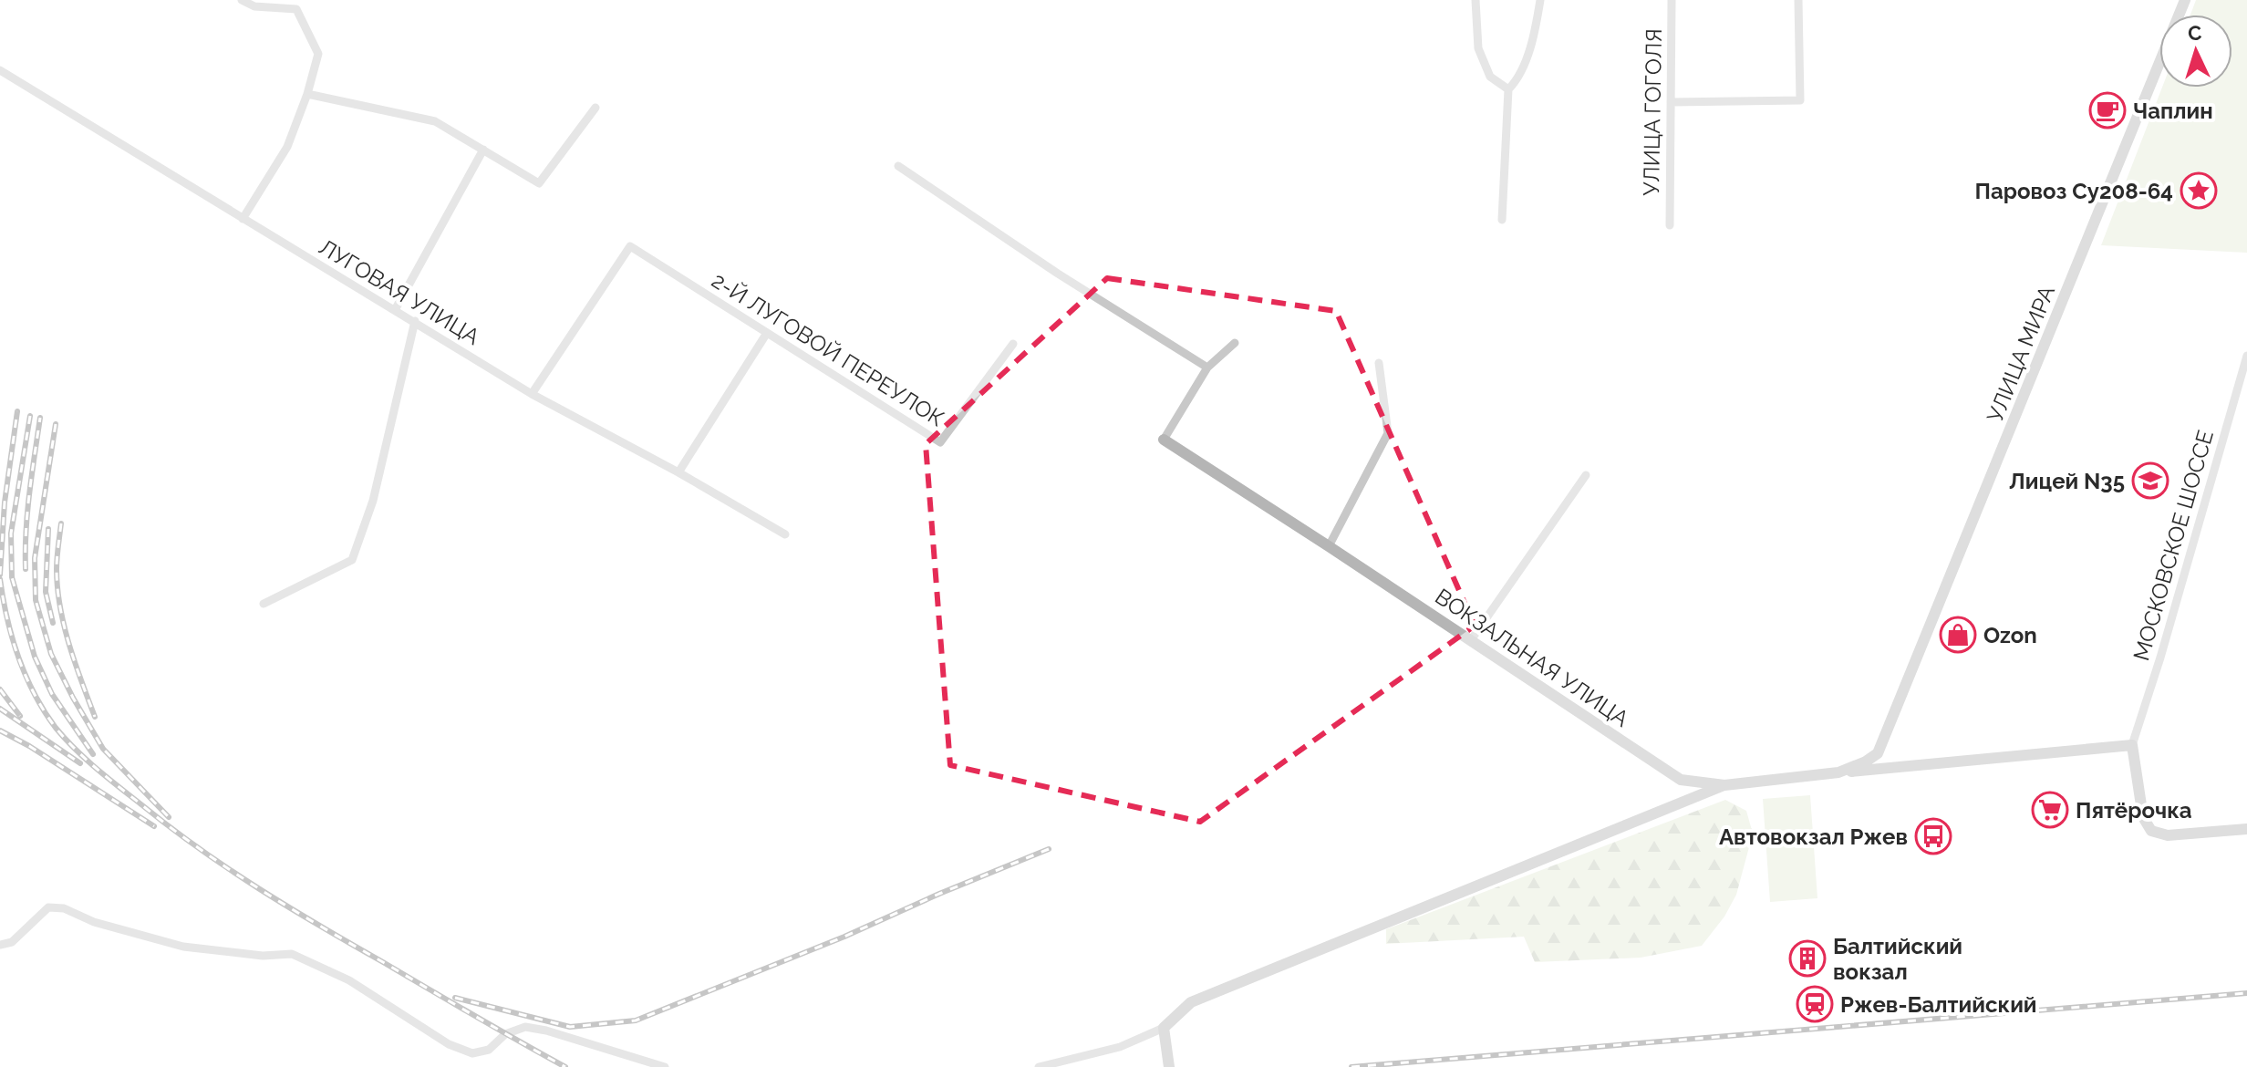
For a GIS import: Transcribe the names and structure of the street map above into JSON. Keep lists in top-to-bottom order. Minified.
{"streets":{"street":["УЛИЦА ГОГОЛЯ","ЛУГОВАЯ УЛИЦА","2-Й ЛУГОВОЙ ПЕРЕУЛОК","УЛИЦА МИРА","МОСКОВСКОЕ ШОССЕ","ВОКЗАЛЬНАЯ УЛИЦА"]},"crossings":[["ЛУГОВАЯ УЛИЦА","2-Й ЛУГОВОЙ ПЕРЕУЛОК"],["УЛИЦА МИРА","ВОКЗАЛЬНАЯ УЛИЦА"]],"places":{"cafe":["Чаплин"],"place":["Паровоз Су208-64"],"school or university":["Лицей N35"],"shop":["Ozon"],"supermarket":["Пятёрочка"],"bus stop":["Автовокзал Ржев"],"building":["Балтийский вокзал"],"station":["Ржев-Балтийский"]},"north":"top"}
